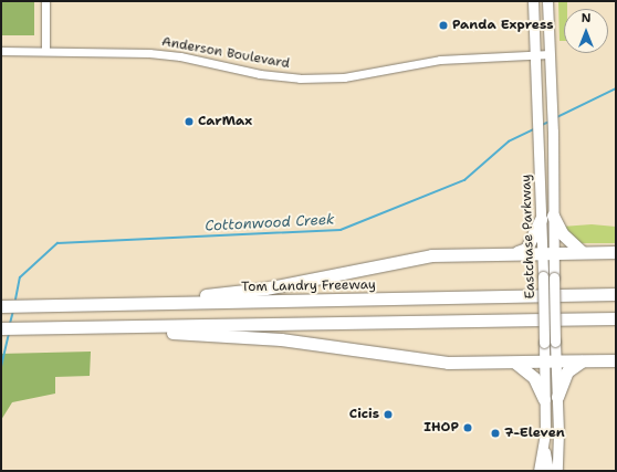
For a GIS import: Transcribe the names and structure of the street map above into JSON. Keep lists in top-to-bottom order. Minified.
{"streets":{"highway":["Tom Landry Freeway"],"main road":["Eastchase Parkway"],"street":["Anderson Boulevard"]},"crossings":[["Anderson Boulevard","Eastchase Parkway"]],"water":["Cottonwood Creek"],"places":["Panda Express","CarMax","Cicis","IHOP","7-Eleven"],"north":"top"}
